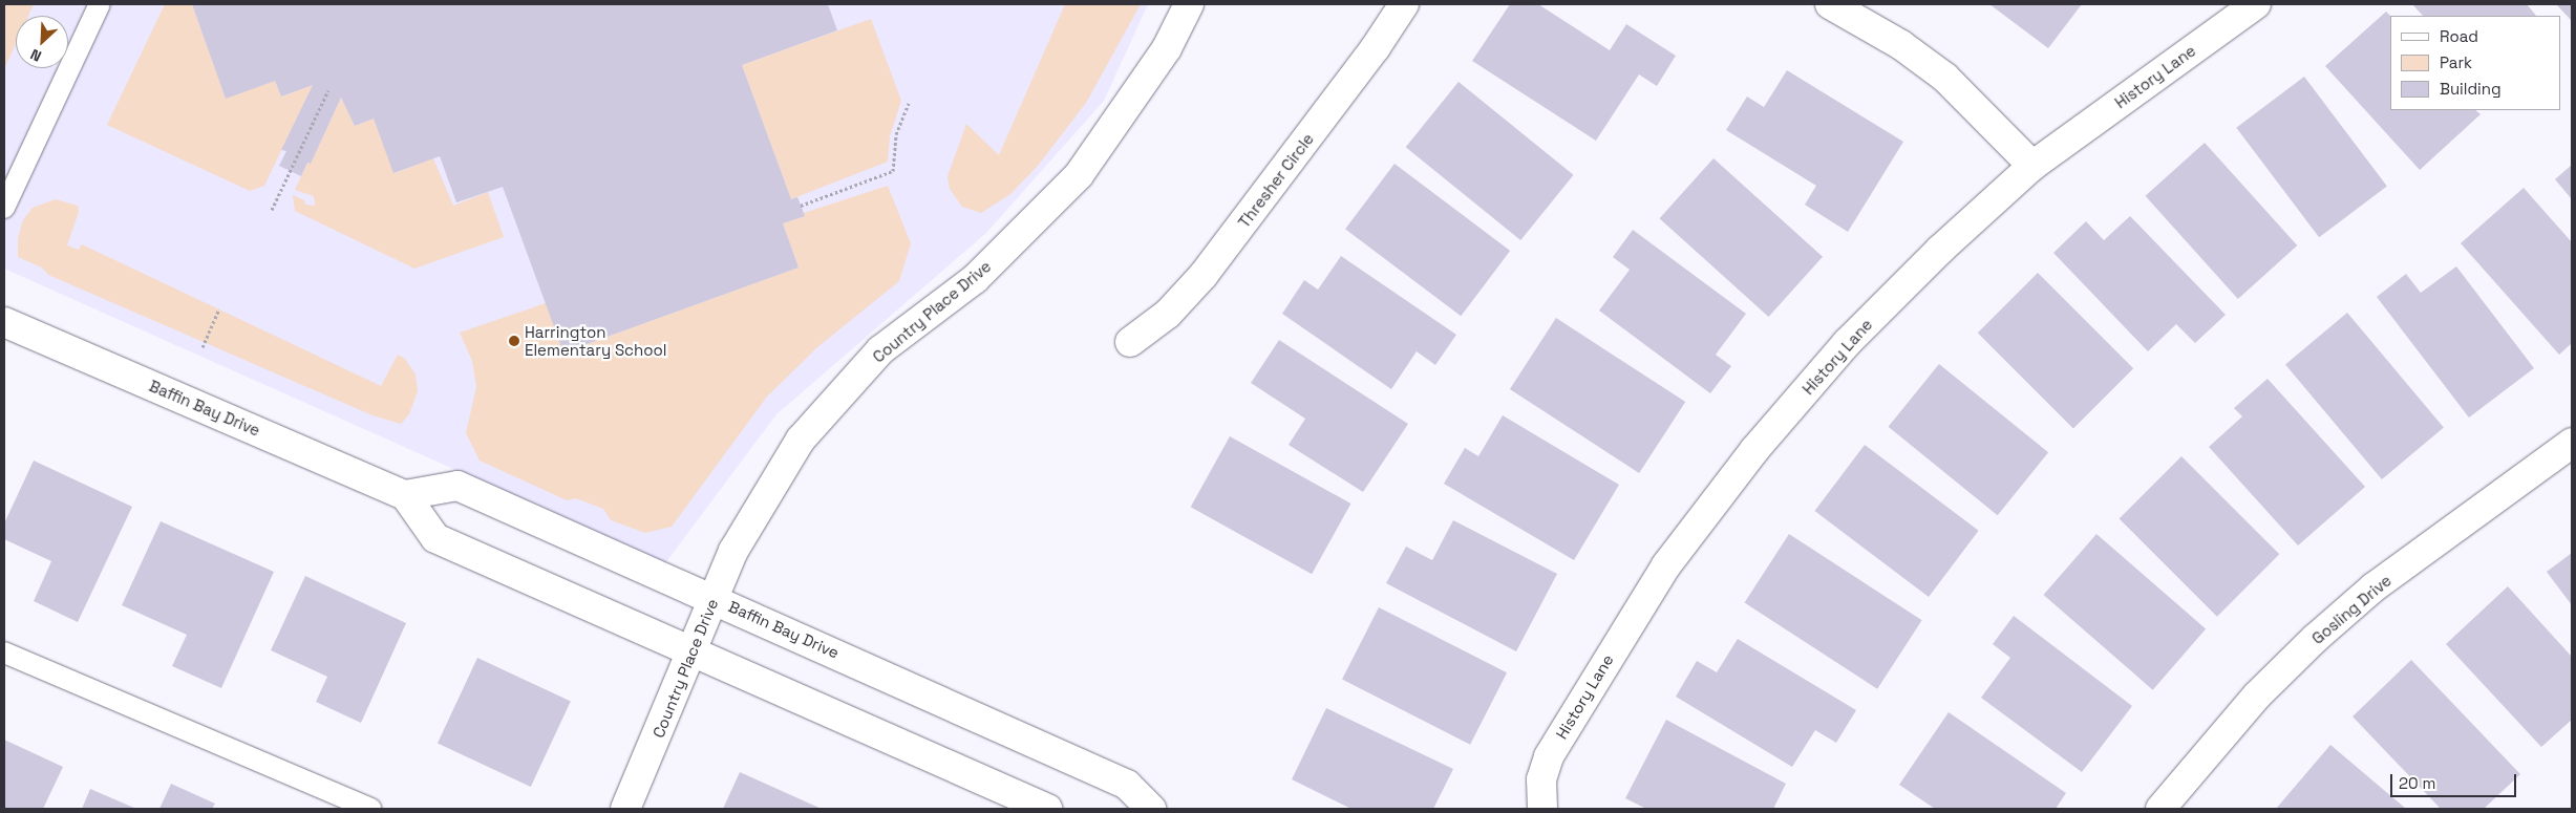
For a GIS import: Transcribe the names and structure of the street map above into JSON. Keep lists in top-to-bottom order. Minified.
{"streets":{"street":["History Lane","Thresher Circle","Country Place Drive","Baffin Bay Drive","Gosling Drive"]},"crossings":[["Country Place Drive","Baffin Bay Drive"]],"places":["Harrington Elementary School"],"legend":["Road","Park","Building"],"scale_bar":"20 m","north":"bottom left"}
